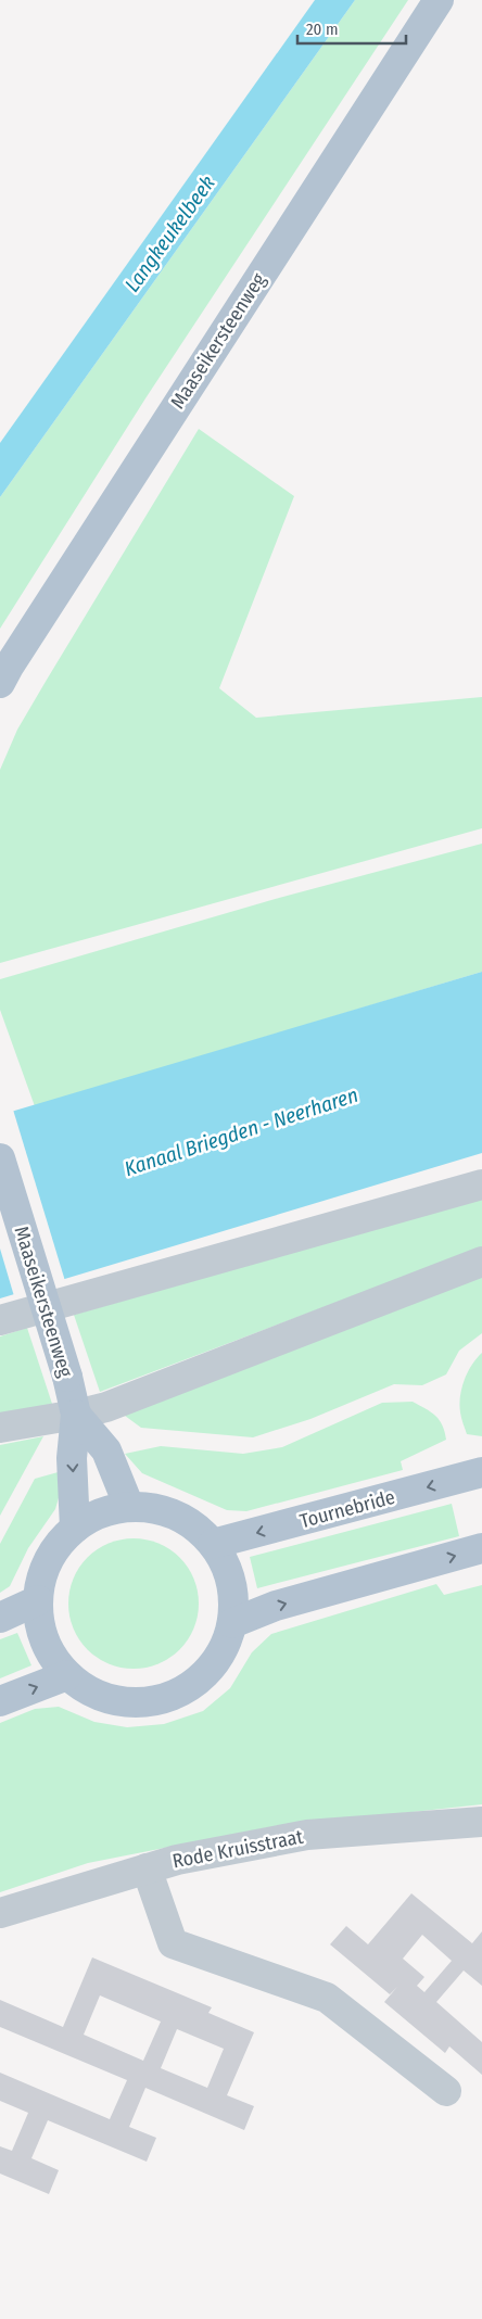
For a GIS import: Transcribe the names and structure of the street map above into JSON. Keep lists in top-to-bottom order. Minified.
{"streets":{"main road":["Maaseikersteenweg","Tournebride"],"street":["Rode Kruisstraat"]},"water":["Langkeukelbeek","Kanaal Briegden - Neerharen"],"scale_bar":"20 m"}
